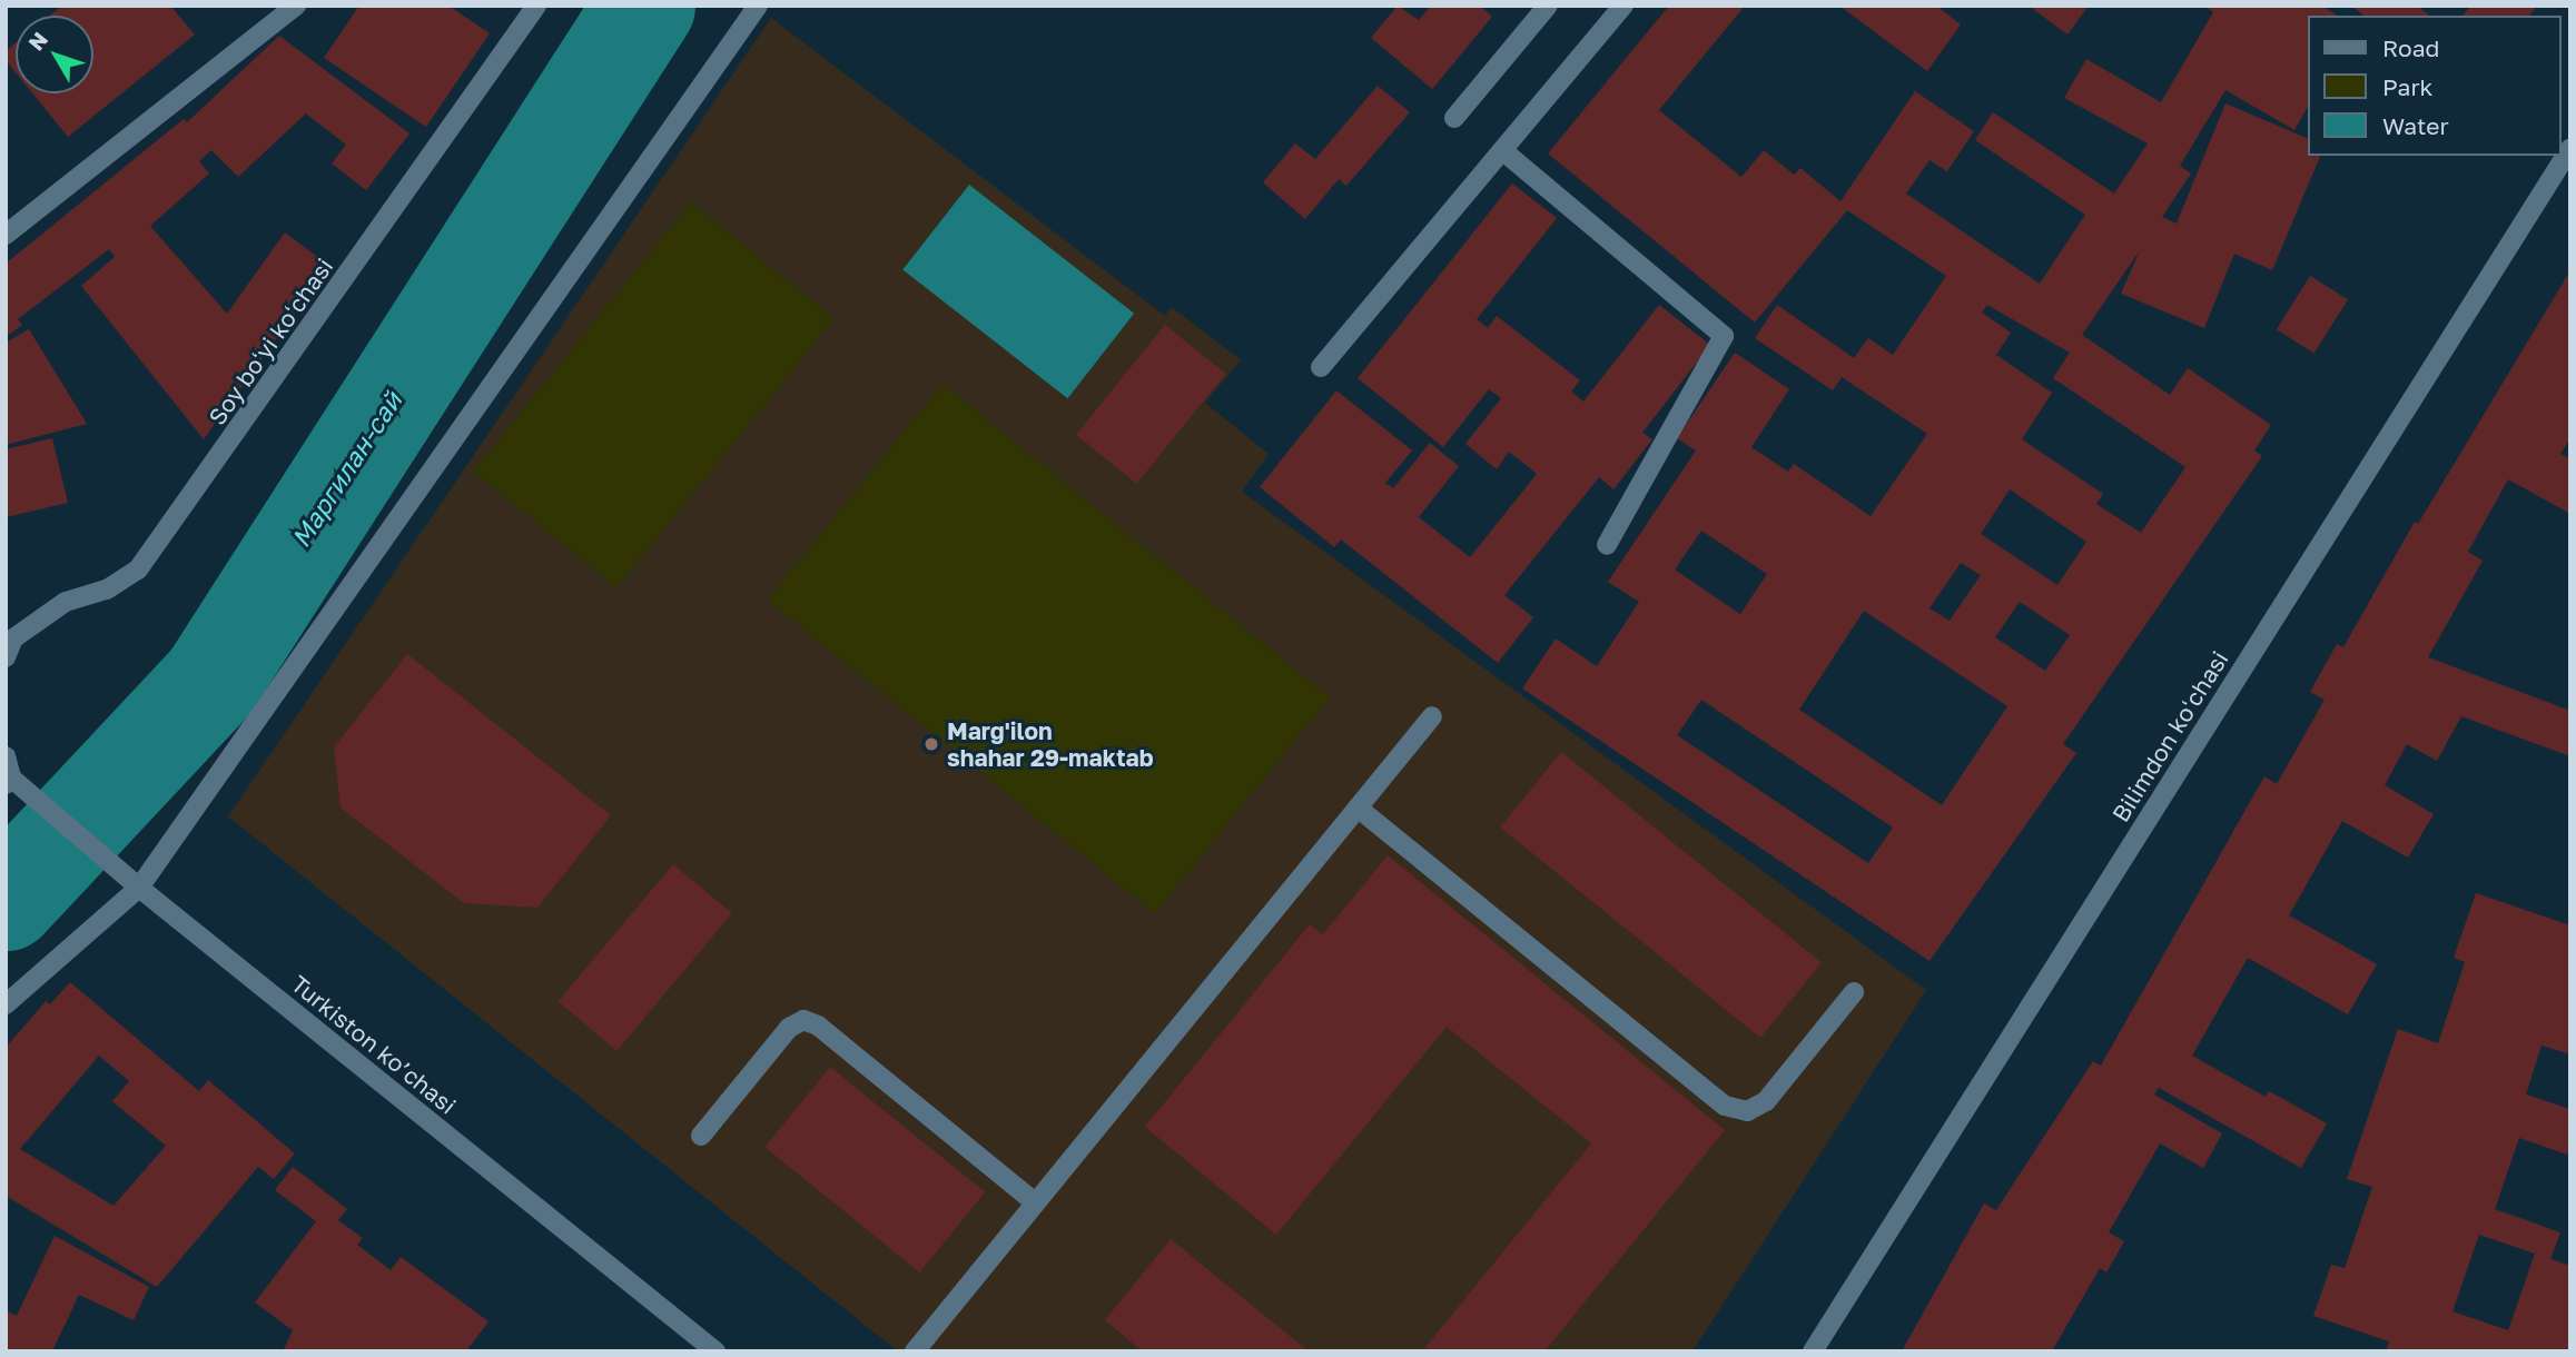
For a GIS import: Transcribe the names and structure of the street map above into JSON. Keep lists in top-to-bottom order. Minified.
{"streets":{"street":["Soy boʻyi koʻchasi","Bilimdon koʻchasi","Turkiston ko’chasi"]},"water":["Маргилан-сай"],"places":["Marg'ilon shahar 29-maktab"],"legend":["Road","Park","Water"],"north":"top left"}
